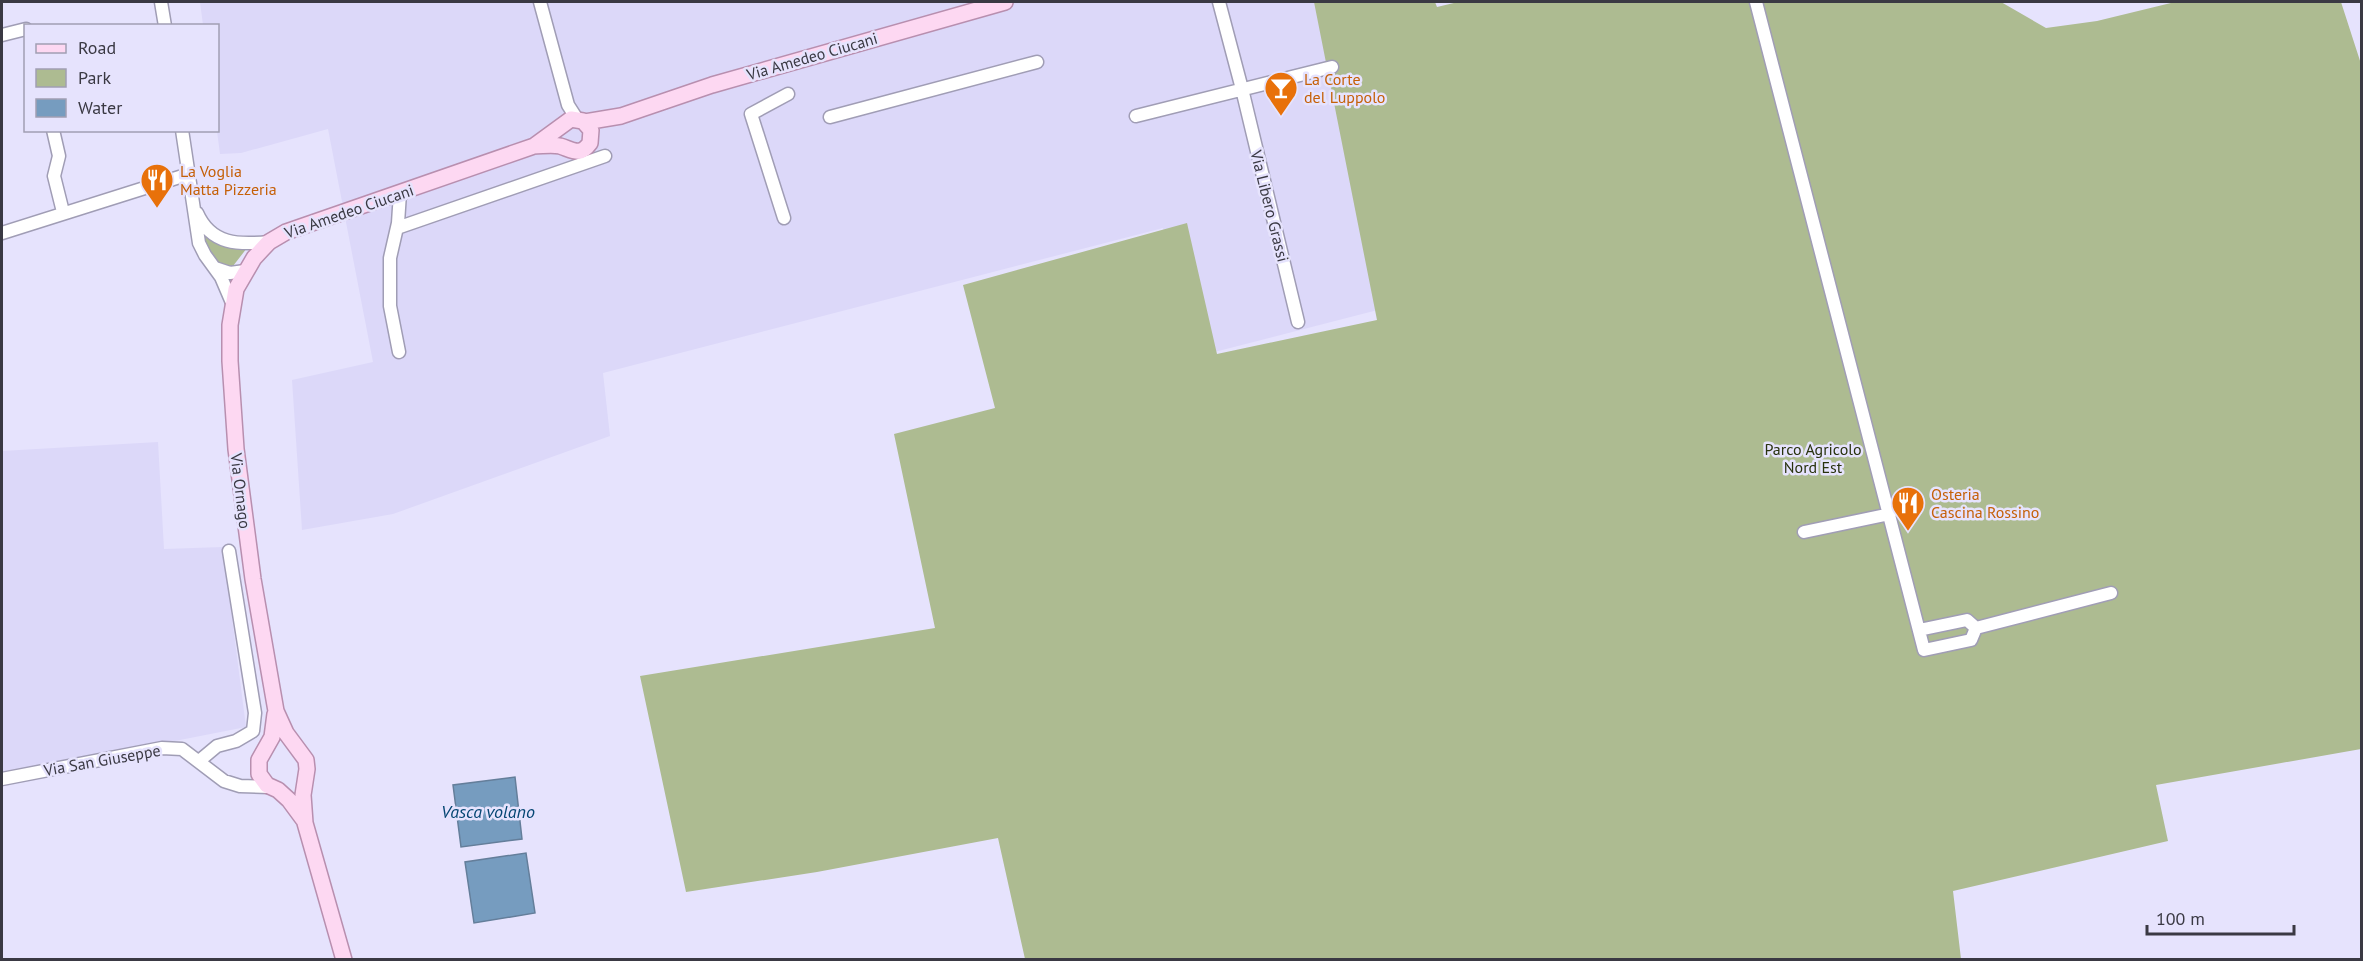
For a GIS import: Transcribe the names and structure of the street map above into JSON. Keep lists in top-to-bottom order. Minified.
{"streets":{"main road":["Via Amedeo Ciucani","Via Ornago"],"street":["Via Libero Grassi","Via San Giuseppe"]},"crossings":[["Via Amedeo Ciucani","Via Ornago"]],"water":["Vasca volano"],"parks":["Parco Agricolo Nord Est"],"places":{"bar":["La Corte del Luppolo"],"restaurant":["La Voglia Matta Pizzeria","Osteria Cascina Rossino"]},"legend":["Road","Park","Water"],"scale_bar":"100 m"}
